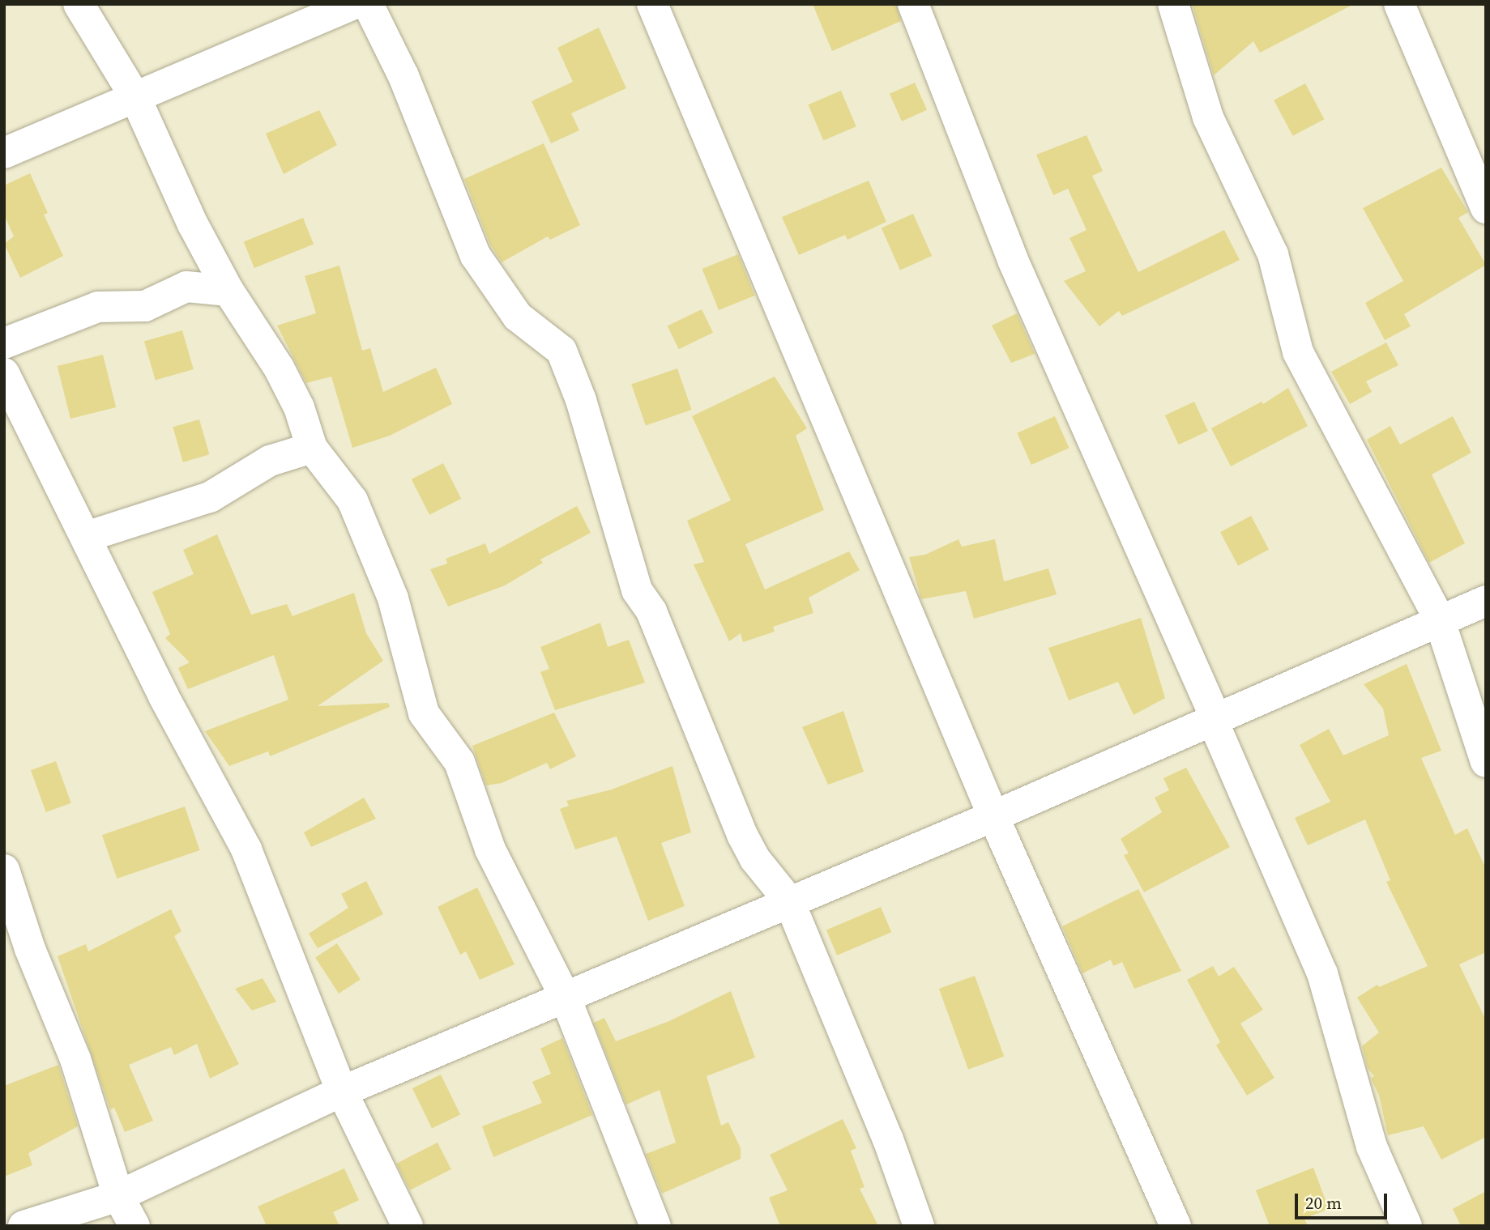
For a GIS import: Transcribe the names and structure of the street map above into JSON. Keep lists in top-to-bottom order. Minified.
{"scale_bar":"20 m"}
